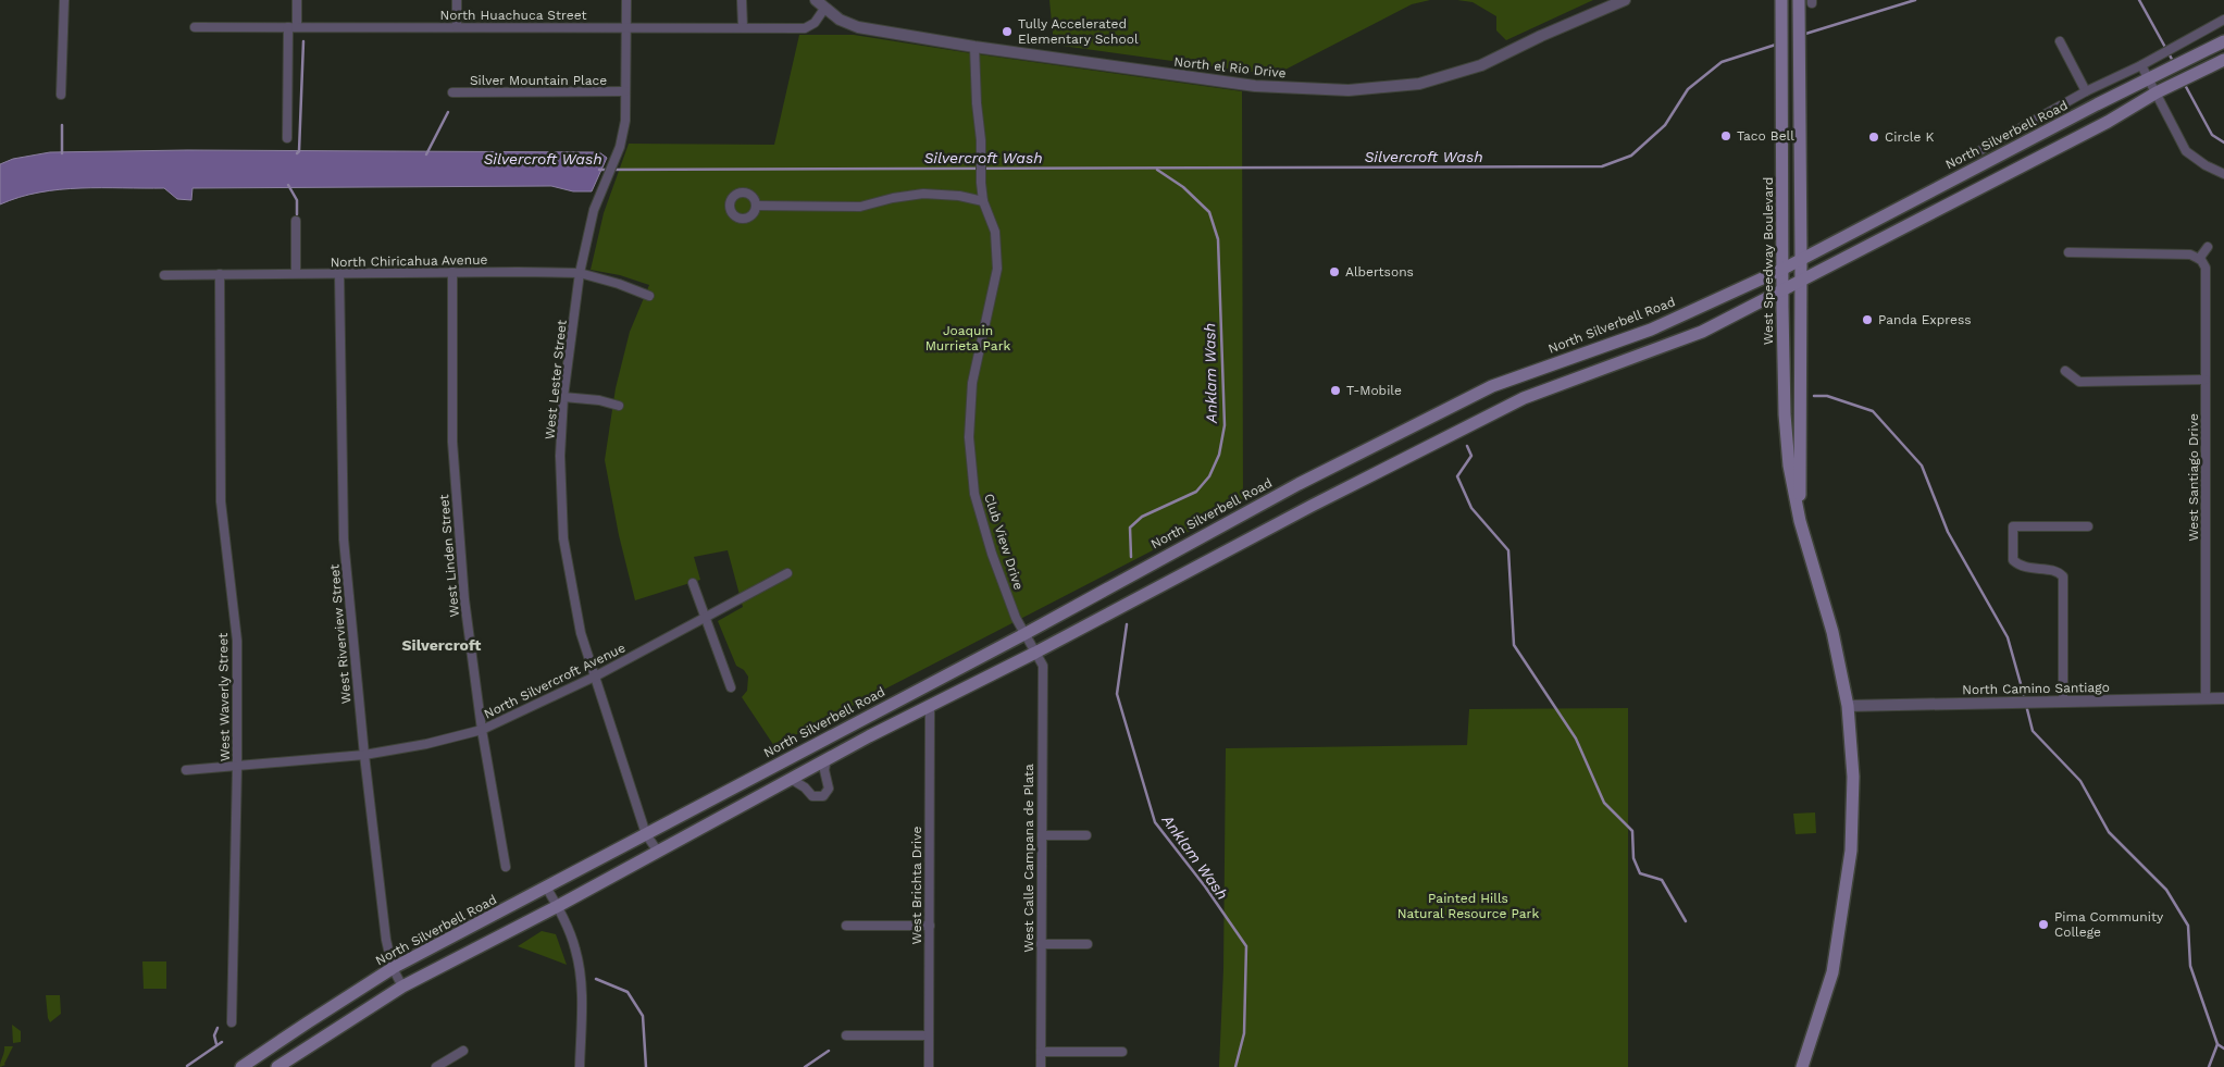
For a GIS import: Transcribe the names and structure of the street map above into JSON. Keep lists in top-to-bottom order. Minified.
{"streets":{"main road":["North Silverbell Road","West Speedway Boulevard"],"street":["North Huachuca Street","North el Rio Drive","Silver Mountain Place","North Chiricahua Avenue","West Lester Street","West Santiago Drive","Club View Drive","West Linden Street","West Riverview Street","North Silvercroft Avenue","North Camino Santiago","West Waverly Street","West Calle Campana de Plata","West Brichta Drive"]},"crossings":[["North Huachuca Street","North el Rio Drive"],["North Huachuca Street","West Lester Street"],["North el Rio Drive","Club View Drive"],["Silver Mountain Place","West Lester Street"],["North Silverbell Road","West Speedway Boulevard"],["North Silverbell Road","West Lester Street"],["North Silverbell Road","Club View Drive"],["North Silverbell Road","West Riverview Street"],["North Chiricahua Avenue","West Lester Street"],["North Chiricahua Avenue","West Linden Street"],["North Chiricahua Avenue","West Riverview Street"],["North Chiricahua Avenue","West Waverly Street"],["West Speedway Boulevard","North Camino Santiago"],["West Lester Street","North Silvercroft Avenue"],["West Santiago Drive","North Camino Santiago"],["Club View Drive","West Calle Campana de Plata"],["West Linden Street","North Silvercroft Avenue"],["West Riverview Street","North Silvercroft Avenue"],["North Silvercroft Avenue","West Waverly Street"]],"districts":["Silvercroft"],"water":["Silvercroft Wash","Anklam Wash"],"parks":["Joaquin Murrieta Park","Painted Hills Natural Resource Park"],"places":["Tully Accelerated Elementary School","Taco Bell","Circle K","Albertsons","Panda Express","T-Mobile","Pima Community College"]}
